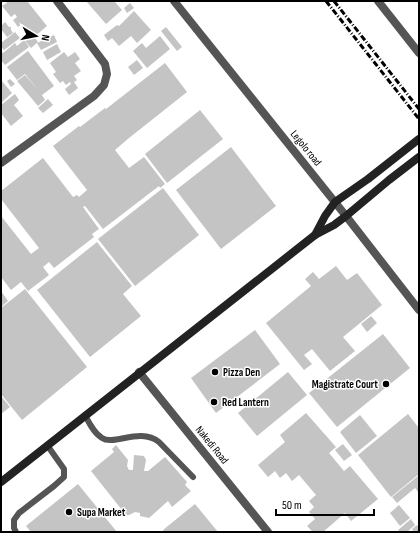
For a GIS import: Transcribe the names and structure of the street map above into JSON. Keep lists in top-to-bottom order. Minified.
{"streets":{"street":["Legolo road","Nakedi Road"]},"places":["Pizza Den","Magistrate Court","Red Lantern","Supa Market"],"scale_bar":"50 m","north":"right"}
